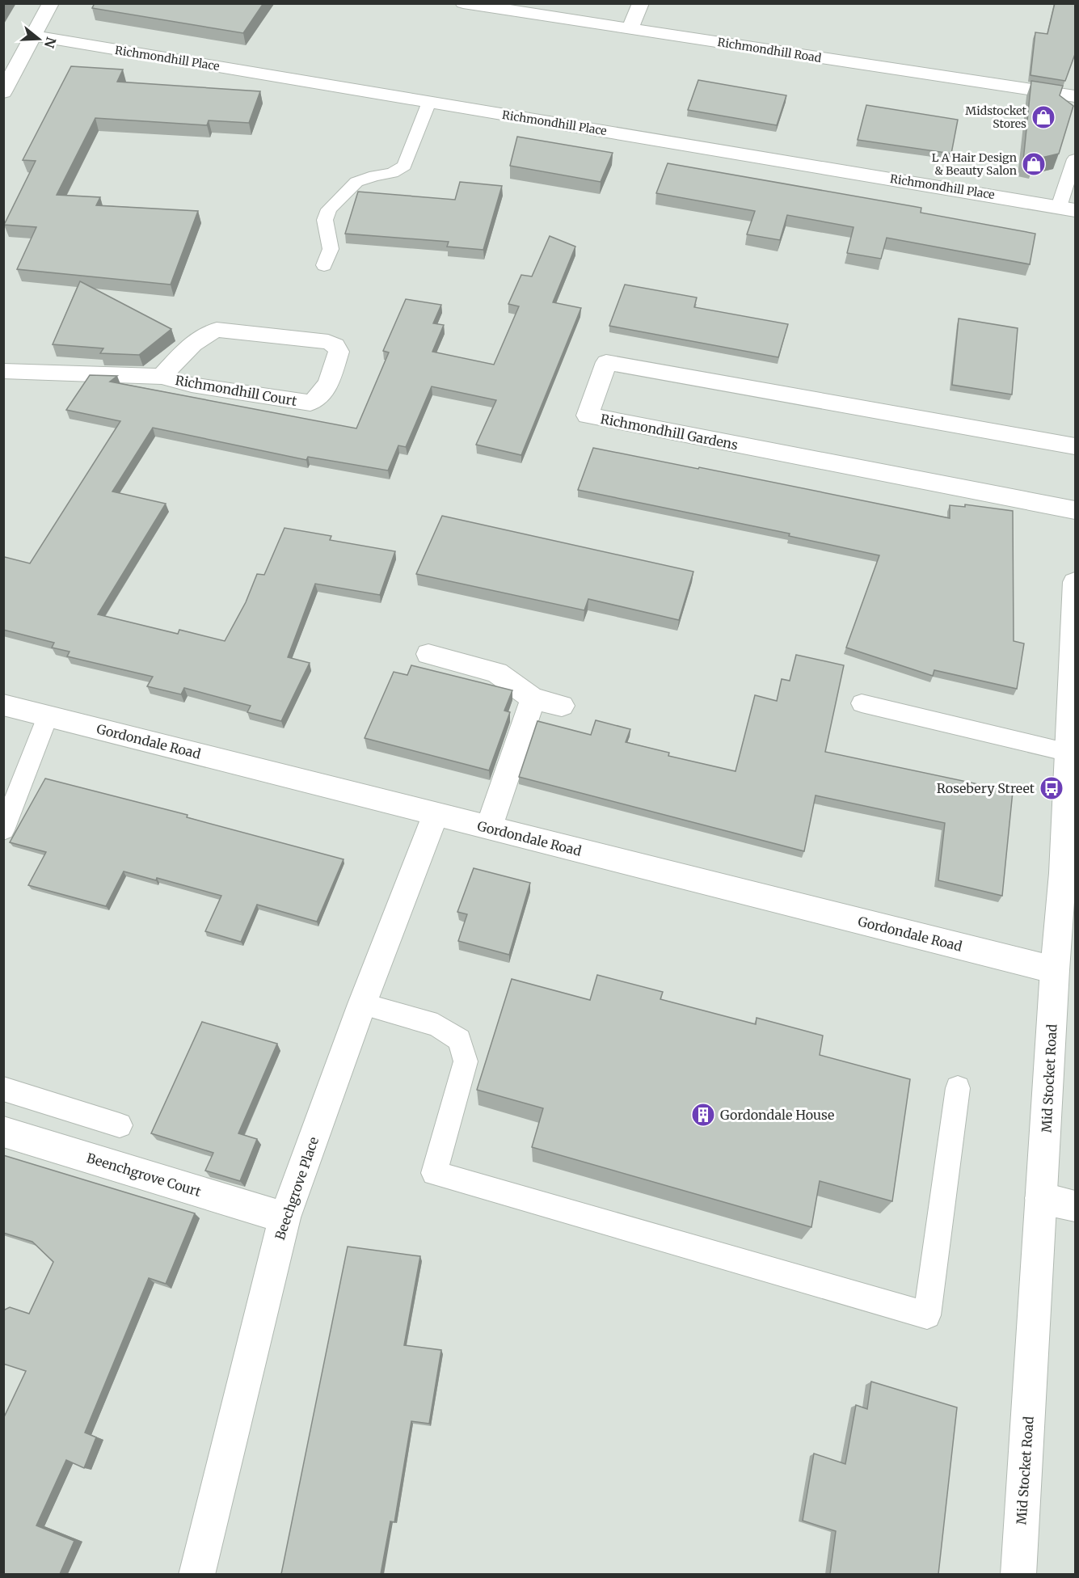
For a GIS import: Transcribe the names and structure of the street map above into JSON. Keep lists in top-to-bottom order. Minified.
{"streets":{"street":["Richmondhill Road","Richmondhill Place","Richmondhill Court","Richmondhill Gardens","Gordondale Road","Mid Stocket Road","Beenchgrove Court","Beechgrove Place"]},"crossings":[["Gordondale Road","Mid Stocket Road"],["Gordondale Road","Beechgrove Place"],["Beenchgrove Court","Beechgrove Place"]],"places":{"shop":["Midstocket Stores","L A Hair Design & Beauty Salon"],"bus stop":["Rosebery Street"],"building":["Gordondale House"]},"north":"right"}
